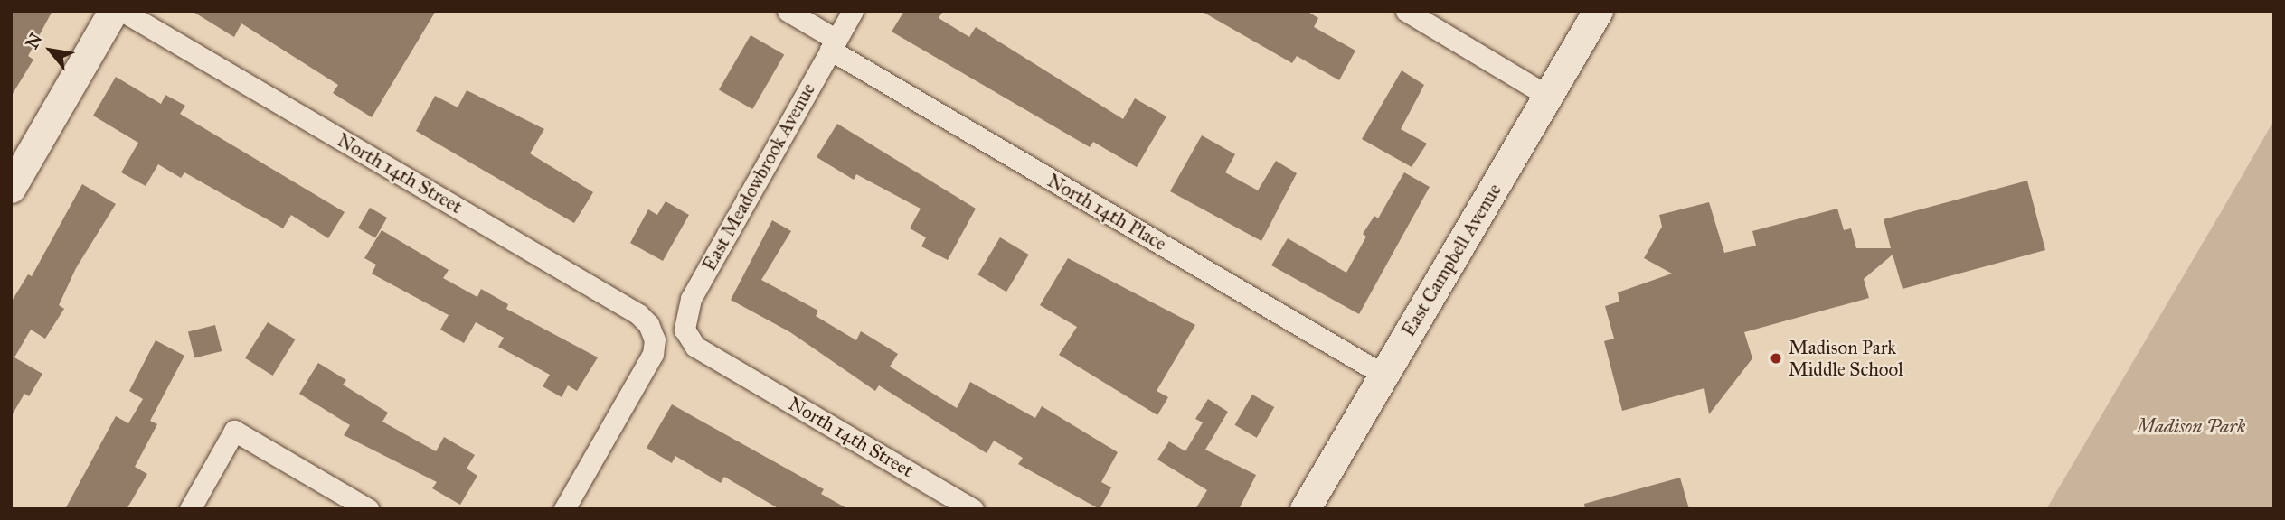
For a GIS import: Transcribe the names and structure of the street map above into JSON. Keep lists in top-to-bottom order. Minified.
{"streets":{"street":["North 14th Street","East Meadowbrook Avenue","North 14th Place","East Campbell Avenue"]},"crossings":[["North 14th Street","East Meadowbrook Avenue"],["East Meadowbrook Avenue","North 14th Place"],["North 14th Place","East Campbell Avenue"]],"parks":["Madison Park"],"places":["Madison Park Middle School"],"north":"top left"}
